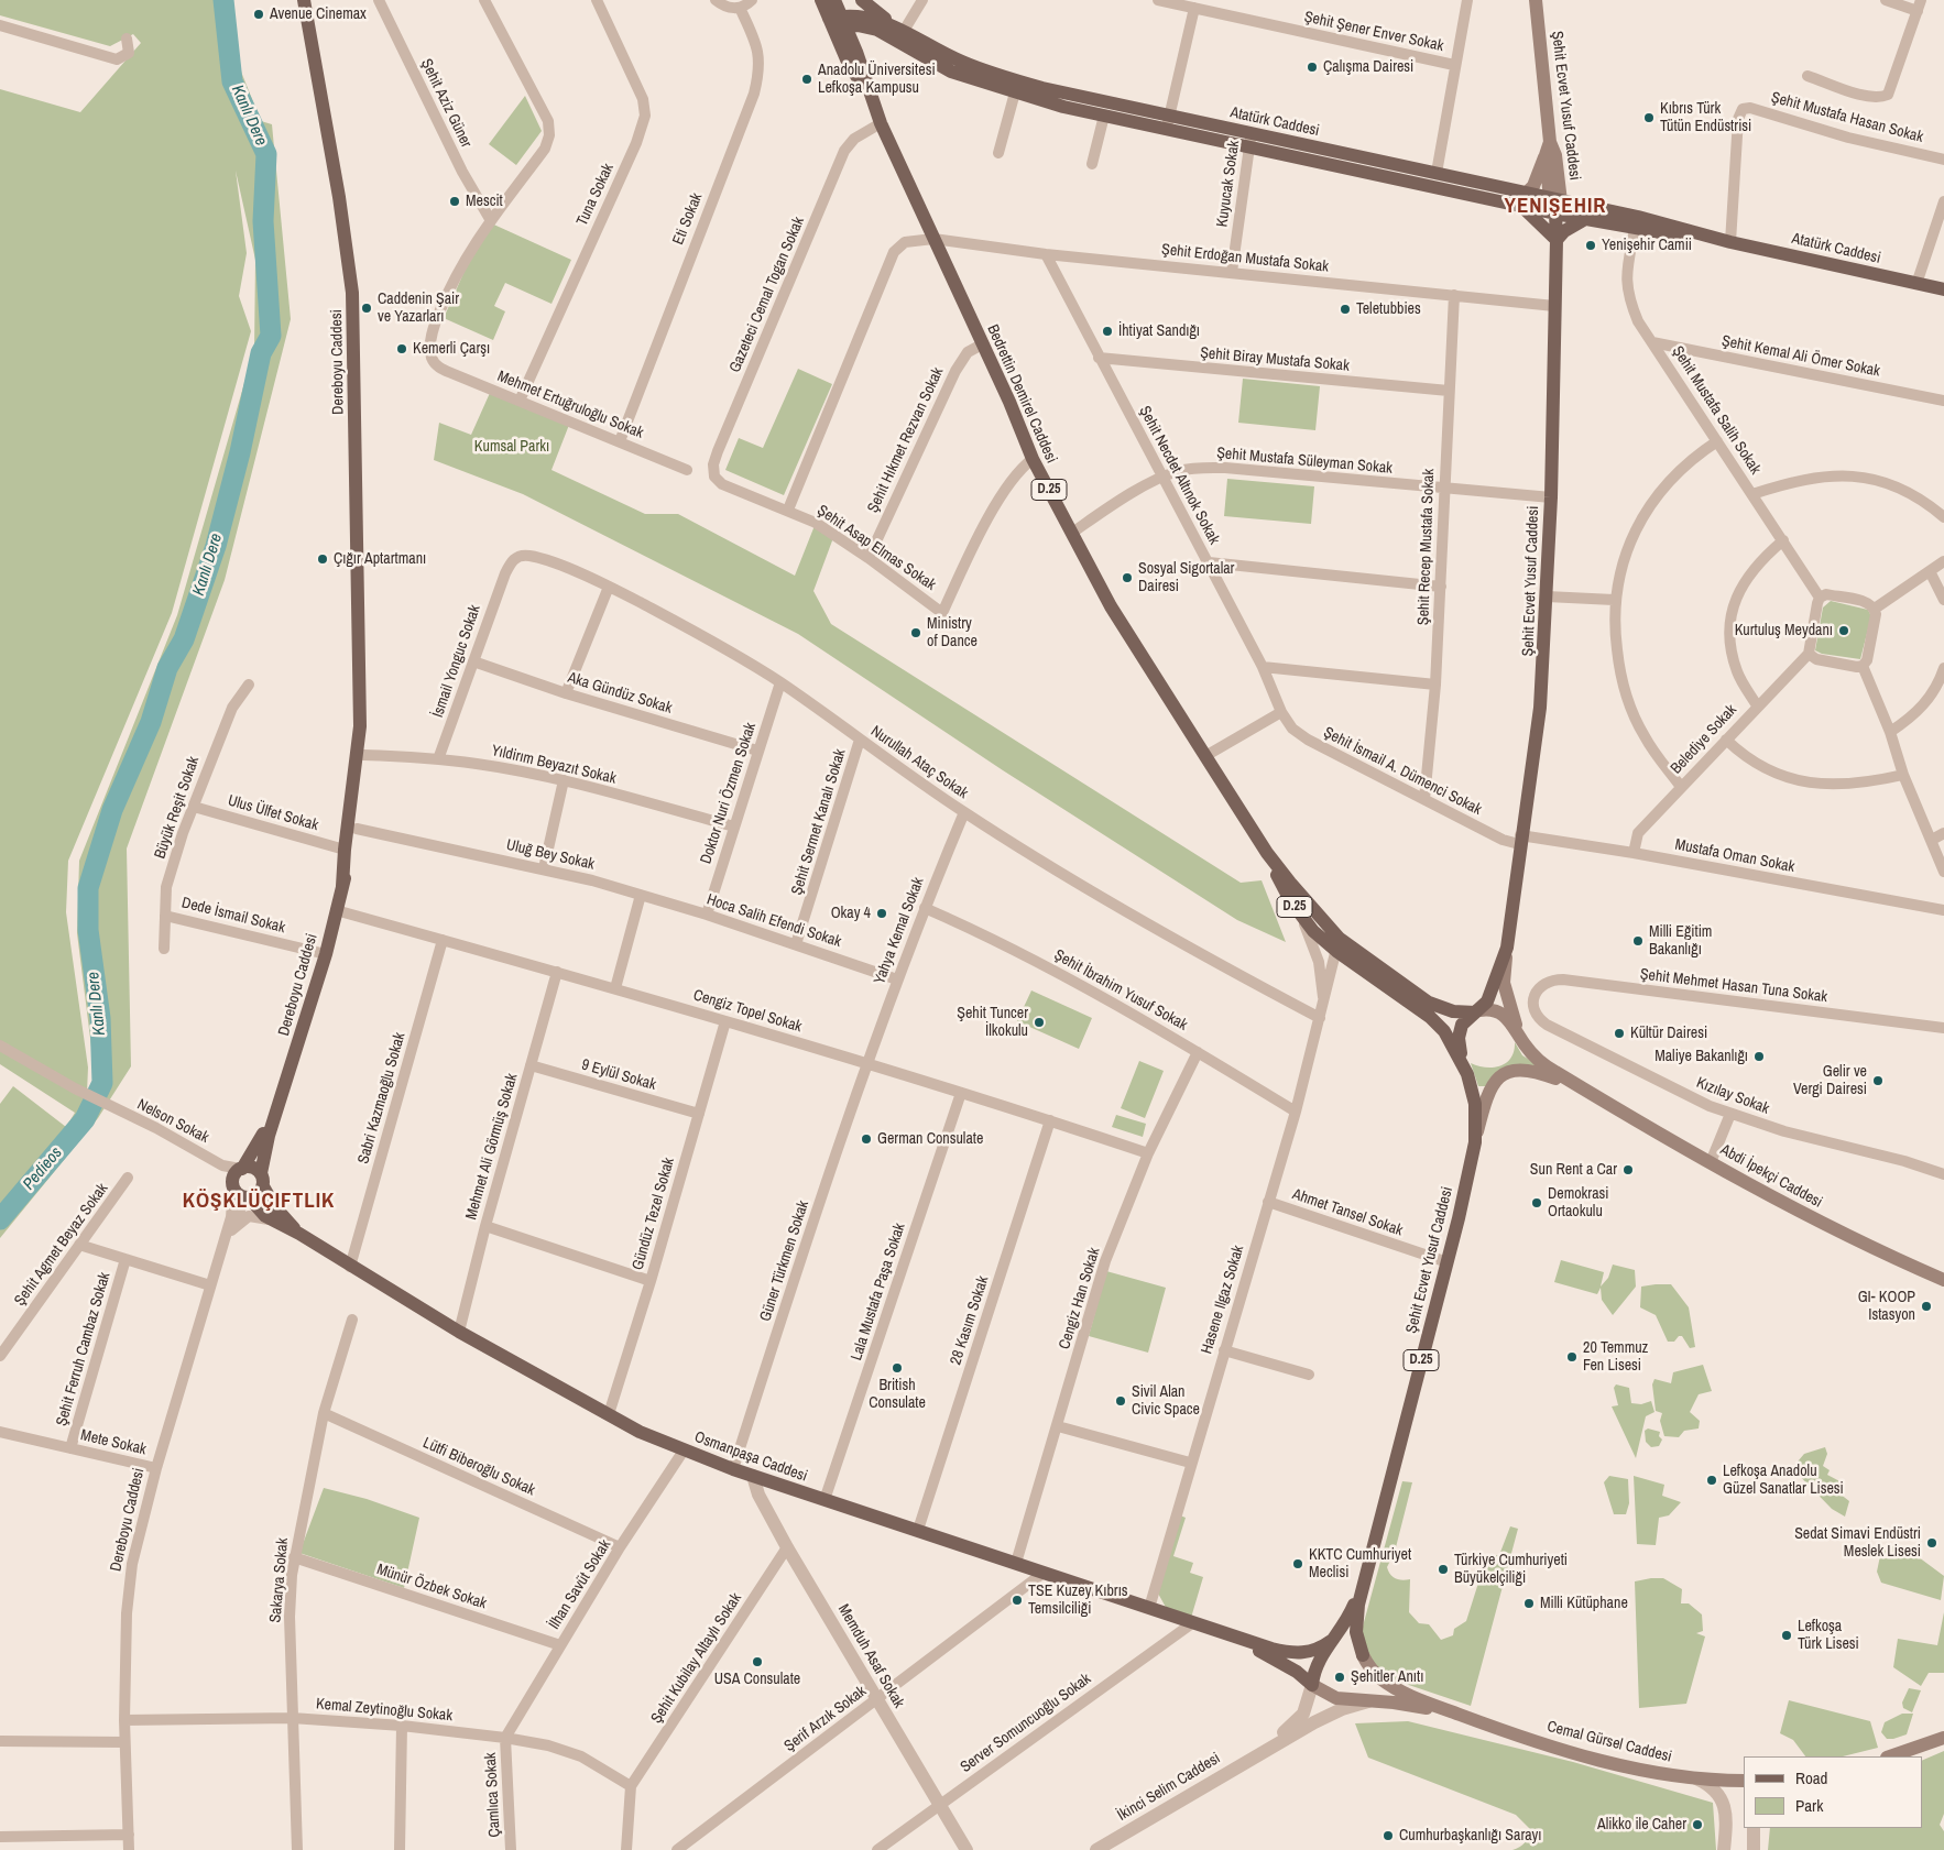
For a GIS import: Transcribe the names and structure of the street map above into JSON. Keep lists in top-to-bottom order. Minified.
{"streets":{"main road":["Şehit Ecvet Yusuf Caddesi","Atatürk Caddesi","Dereboyu Caddesi","Bedrettin Demirel Caddesi","D.25","Abdi İpekçi Caddesi","Osmanpaşa Caddesi","Cemal Gürsel Caddesi"],"street":["Şehit Şener Enver Sokak","Şehit Aziz Güner","Şehit Mustafa Hasan Sokak","Kuyucak Sokak","Tuna Sokak","Eti Sokak","Şehit Erdoğan Mustafa Sokak","Gazeteci Cemal Togan Sokak","Şehit Kemal Ali Ömer Sokak","Şehit Biray Mustafa Sokak","Mehmet Ertuğruloğlu Sokak","Şehit Mustafa Salih Sokak","Şehit Hıkmet Rezvan Sokak","Şehit Mustafa Süleyman Sokak","Şehit Necdet Altınok Sokak","Şehit Recep Mustafa Sokak","Şehit Asap Elmas Sokak","İsmail Yonguc Sokak","Aka Gündüz Sokak","Belediye Sokak","Nurullah Ataç Sokak","Yıldirım Beyazıt Sokak","Şehit İsmail A. Dümenci Sokak","Doktor Nuri Özmen Sokak","Büyük Reşit Sokak","Ulus Ülfet Sokak","Şehit Sermet Kanalı Sokak","Uluğ Bey Sokak","Mustafa Oman Sokak","Dede İsmail Sokak","Hoca Salih Efendi Sokak","Yahya Kemal Sokak","Şehit Mehmet Hasan Tuna Sokak","Şehit İbrahim Yusuf Sokak","Cengiz Topel Sokak","9 Eylül Sokak","Kızılay Sokak","Sabri Kazmaoğlu Sokak","Nelson Sokak","Mehmet Ali Görmüş Sokak","Ahmet Tansel Sokak","Gündüz Tezel Sokak","Şehit Agmet Beyaz Sokak","Güner Türkmen Sokak","Lala Mustafa Paşa Sokak","Cengiz Han Sokak","Hasene Ilgaz Sokak","28 Kasım Sokak","Şehit Ferruh Cambaz Sokak","Mete Sokak","Lütfi Biberoğlu Sokak","Sakarya Sokak","İlhan Savüt Sokak","Münür Özbek Sokak","Memduh Asaf Sokak","Şehit Kubilay Altaylı Sokak","Kemal Zeytinoğlu Sokak","Şerif Arzık Sokak","Server Somuncuoğlu Sokak","İkinci Selim Caddesi","Çamlıca Sokak"]},"crossings":[["Şehit Aziz Güner","Mehmet Ertuğruloğlu Sokak"],["Şehit Ecvet Yusuf Caddesi","Atatürk Caddesi"],["Şehit Ecvet Yusuf Caddesi","Şehit Erdoğan Mustafa Sokak"],["Şehit Ecvet Yusuf Caddesi","Bedrettin Demirel Caddesi"],["Şehit Ecvet Yusuf Caddesi","Şehit Mustafa Süleyman Sokak"],["Şehit Ecvet Yusuf Caddesi","D.25"],["Şehit Ecvet Yusuf Caddesi","Şehit İsmail A. Dümenci Sokak"],["Şehit Ecvet Yusuf Caddesi","Mustafa Oman Sokak"],["Şehit Ecvet Yusuf Caddesi","Abdi İpekçi Caddesi"],["Şehit Ecvet Yusuf Caddesi","Ahmet Tansel Sokak"],["Şehit Ecvet Yusuf Caddesi","Osmanpaşa Caddesi"],["Şehit Ecvet Yusuf Caddesi","Cemal Gürsel Caddesi"],["Şehit Ecvet Yusuf Caddesi","İkinci Selim Caddesi"],["Şehit Mustafa Hasan Sokak","Atatürk Caddesi"],["Atatürk Caddesi","Kuyucak Sokak"],["Atatürk Caddesi","Bedrettin Demirel Caddesi"],["Atatürk Caddesi","Şehit Mustafa Salih Sokak"],["Kuyucak Sokak","Şehit Erdoğan Mustafa Sokak"],["Tuna Sokak","Mehmet Ertuğruloğlu Sokak"],["Eti Sokak","Mehmet Ertuğruloğlu Sokak"],["Şehit Erdoğan Mustafa Sokak","Bedrettin Demirel Caddesi"],["Şehit Erdoğan Mustafa Sokak","Şehit Necdet Altınok Sokak"],["Şehit Erdoğan Mustafa Sokak","Şehit Recep Mustafa Sokak"],["Şehit Erdoğan Mustafa Sokak","Şehit Asap Elmas Sokak"],["Gazeteci Cemal Togan Sokak","Bedrettin Demirel Caddesi"],["Gazeteci Cemal Togan Sokak","Şehit Asap Elmas Sokak"],["Şehit Kemal Ali Ömer Sokak","Şehit Mustafa Salih Sokak"],["Şehit Biray Mustafa Sokak","Şehit Necdet Altınok Sokak"],["Şehit Biray Mustafa Sokak","Şehit Recep Mustafa Sokak"],["Dereboyu Caddesi","Yıldirım Beyazıt Sokak"],["Dereboyu Caddesi","Ulus Ülfet Sokak"],["Dereboyu Caddesi","Uluğ Bey Sokak"],["Dereboyu Caddesi","Dede İsmail Sokak"],["Dereboyu Caddesi","Cengiz Topel Sokak"],["Dereboyu Caddesi","Nelson Sokak"],["Dereboyu Caddesi","Mete Sokak"],["Dereboyu Caddesi","Osmanpaşa Caddesi"],["Dereboyu Caddesi","Kemal Zeytinoğlu Sokak"],["Bedrettin Demirel Caddesi","Şehit Hıkmet Rezvan Sokak"],["Bedrettin Demirel Caddesi","Şehit Mustafa Süleyman Sokak"],["Bedrettin Demirel Caddesi","D.25"],["Bedrettin Demirel Caddesi","Şehit Asap Elmas Sokak"],["Bedrettin Demirel Caddesi","Abdi İpekçi Caddesi"],["Bedrettin Demirel Caddesi","Hasene Ilgaz Sokak"],["Şehit Hıkmet Rezvan Sokak","Şehit Asap Elmas Sokak"],["Şehit Mustafa Süleyman Sokak","Şehit Necdet Altınok Sokak"],["Şehit Mustafa Süleyman Sokak","Şehit Recep Mustafa Sokak"],["Şehit Necdet Altınok Sokak","Şehit İsmail A. Dümenci Sokak"],["D.25","Abdi İpekçi Caddesi"],["Şehit Recep Mustafa Sokak","Şehit İsmail A. Dümenci Sokak"],["İsmail Yonguc Sokak","Aka Gündüz Sokak"],["İsmail Yonguc Sokak","Nurullah Ataç Sokak"],["İsmail Yonguc Sokak","Yıldirım Beyazıt Sokak"],["Aka Gündüz Sokak","Doktor Nuri Özmen Sokak"],["Belediye Sokak","Mustafa Oman Sokak"],["Nurullah Ataç Sokak","Doktor Nuri Özmen Sokak"],["Nurullah Ataç Sokak","Şehit Sermet Kanalı Sokak"],["Nurullah Ataç Sokak","Yahya Kemal Sokak"],["Nurullah Ataç Sokak","Hasene Ilgaz Sokak"],["Yıldirım Beyazıt Sokak","Doktor Nuri Özmen Sokak"],["Şehit İsmail A. Dümenci Sokak","Mustafa Oman Sokak"],["Doktor Nuri Özmen Sokak","Hoca Salih Efendi Sokak"],["Büyük Reşit Sokak","Ulus Ülfet Sokak"],["Büyük Reşit Sokak","Dede İsmail Sokak"],["Şehit Sermet Kanalı Sokak","Hoca Salih Efendi Sokak"],["Uluğ Bey Sokak","Hoca Salih Efendi Sokak"],["Hoca Salih Efendi Sokak","Yahya Kemal Sokak"],["Yahya Kemal Sokak","Şehit İbrahim Yusuf Sokak"],["Yahya Kemal Sokak","Cengiz Topel Sokak"],["Yahya Kemal Sokak","Güner Türkmen Sokak"],["Şehit Mehmet Hasan Tuna Sokak","Kızılay Sokak"],["Şehit İbrahim Yusuf Sokak","Cengiz Han Sokak"],["Şehit İbrahim Yusuf Sokak","Hasene Ilgaz Sokak"],["Cengiz Topel Sokak","Sabri Kazmaoğlu Sokak"],["Cengiz Topel Sokak","Mehmet Ali Görmüş Sokak"],["Cengiz Topel Sokak","Gündüz Tezel Sokak"],["Cengiz Topel Sokak","Güner Türkmen Sokak"],["Cengiz Topel Sokak","Lala Mustafa Paşa Sokak"],["Cengiz Topel Sokak","Cengiz Han Sokak"],["Cengiz Topel Sokak","28 Kasım Sokak"],["9 Eylül Sokak","Mehmet Ali Görmüş Sokak"],["9 Eylül Sokak","Gündüz Tezel Sokak"],["Sabri Kazmaoğlu Sokak","Osmanpaşa Caddesi"],["Nelson Sokak","Osmanpaşa Caddesi"],["Mehmet Ali Görmüş Sokak","Osmanpaşa Caddesi"],["Ahmet Tansel Sokak","Hasene Ilgaz Sokak"],["Gündüz Tezel Sokak","Osmanpaşa Caddesi"],["Güner Türkmen Sokak","Osmanpaşa Caddesi"],["Lala Mustafa Paşa Sokak","Osmanpaşa Caddesi"],["Cengiz Han Sokak","Osmanpaşa Caddesi"],["Hasene Ilgaz Sokak","Osmanpaşa Caddesi"],["28 Kasım Sokak","Osmanpaşa Caddesi"],["Şehit Ferruh Cambaz Sokak","Mete Sokak"],["Osmanpaşa Caddesi","İlhan Savüt Sokak"],["Osmanpaşa Caddesi","Memduh Asaf Sokak"],["Osmanpaşa Caddesi","Şerif Arzık Sokak"],["Osmanpaşa Caddesi","Server Somuncuoğlu Sokak"],["Osmanpaşa Caddesi","Cemal Gürsel Caddesi"],["Osmanpaşa Caddesi","İkinci Selim Caddesi"],["Lütfi Biberoğlu Sokak","Sakarya Sokak"],["Lütfi Biberoğlu Sokak","İlhan Savüt Sokak"],["Sakarya Sokak","Münür Özbek Sokak"],["Sakarya Sokak","Kemal Zeytinoğlu Sokak"],["İlhan Savüt Sokak","Münür Özbek Sokak"],["İlhan Savüt Sokak","Kemal Zeytinoğlu Sokak"],["İlhan Savüt Sokak","Çamlıca Sokak"],["Memduh Asaf Sokak","Şehit Kubilay Altaylı Sokak"],["Memduh Asaf Sokak","Şerif Arzık Sokak"],["Memduh Asaf Sokak","Server Somuncuoğlu Sokak"],["Şehit Kubilay Altaylı Sokak","Kemal Zeytinoğlu Sokak"],["Kemal Zeytinoğlu Sokak","Çamlıca Sokak"],["Cemal Gürsel Caddesi","İkinci Selim Caddesi"]],"districts":["YENIŞEHIR","KÖŞKLÜÇIFTLIK"],"water":["Kanlı Dere","Pedieos"],"parks":["Kumsal Parkı"],"places":["Avenue Cinemax","Çalışma Dairesi","Anadolu Üniversitesi Lefkoşa Kampusu","Kıbrıs Türk Tütün Endüstrisi","Mescit","Yenişehir Camii","Caddenin Şair ve Yazarları","Teletubbies","İhtiyat Sandığı","Kemerli Çarşı","Çığır Aptartmanı","Sosyal Sigortalar Dairesi","Kurtuluş Meydanı","Ministry of Dance","Okay 4","Milli Eğitim Bakanlığı","Şehit Tuncer İlkokulu","Kültür Dairesi","Maliye Bakanlığı","Gelir ve Vergi Dairesi","German Consulate","Sun Rent a Car","Demokrasi Ortaokulu","GI- KOOP Istasyon","20 Temmuz Fen Lisesi","British Consulate","Sivil Alan Civic Space","Lefkoşa Anadolu Güzel Sanatlar Lisesi","Sedat Simavi Endüstri Meslek Lisesi","KKTC Cumhuriyet Meclisi","Türkiye Cumhuriyeti Büyükelçiliği","TSE Kuzey Kıbrıs Temsilciliği","Milli Kütüphane","Lefkoşa Türk Lisesi","USA Consulate","Şehitler Anıtı","Alikko ile Caher","Cumhurbaşkanlığı Sarayı"],"legend":["Road","Park"]}
